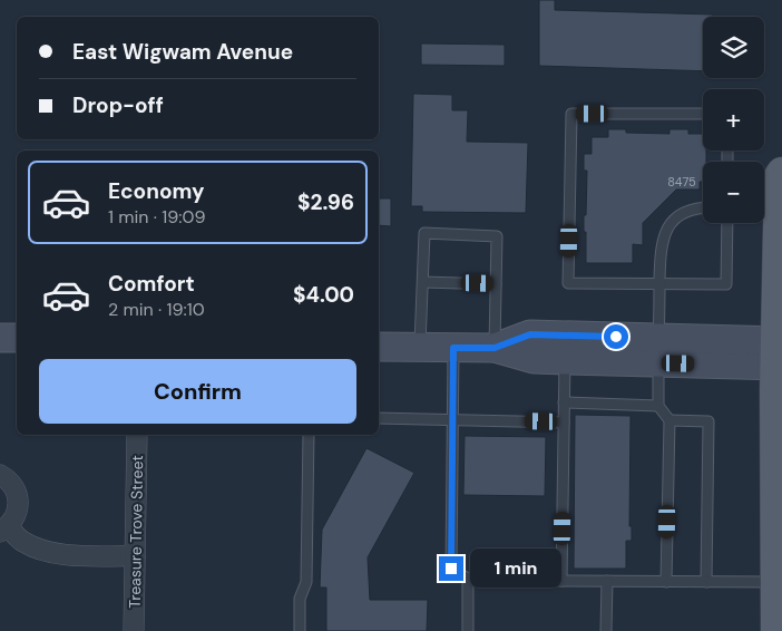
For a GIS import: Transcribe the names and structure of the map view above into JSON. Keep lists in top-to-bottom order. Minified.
{"streets":{"street":["Treasure Trove Street"]},"house_numbers":["8475"],"page":{"map_buttons":["+","−"],"banner":["East Wigwam Avenue","Drop-off"],"list":[{"name":"Economy","note":"1 min · 19:09","value":"$2.96"},{"name":"Comfort","note":"2 min · 19:10","value":"$4.00"}],"buttons":"Confirm","bubble":"1 min"}}
